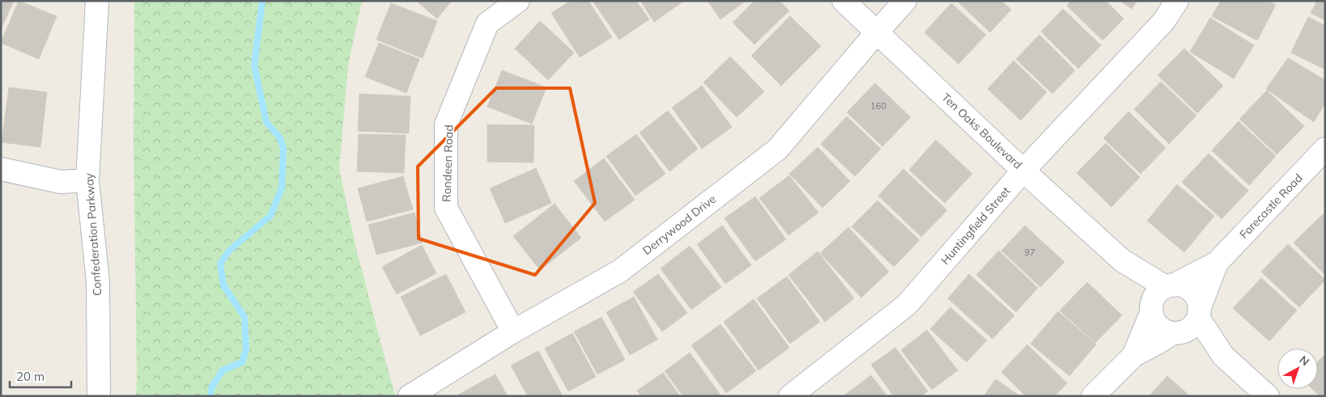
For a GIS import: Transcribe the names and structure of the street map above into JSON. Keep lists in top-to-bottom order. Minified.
{"streets":{"street":["Ten Oaks Boulevard","Rondeen Road","Forecastle Road","Derrywood Drive","Huntingfield Street","Confederation Parkway"]},"crossings":[["Ten Oaks Boulevard","Forecastle Road"],["Ten Oaks Boulevard","Derrywood Drive"],["Ten Oaks Boulevard","Huntingfield Street"],["Rondeen Road","Derrywood Drive"]],"house_numbers":["160","97"],"scale_bar":"20 m","north":"top right"}
